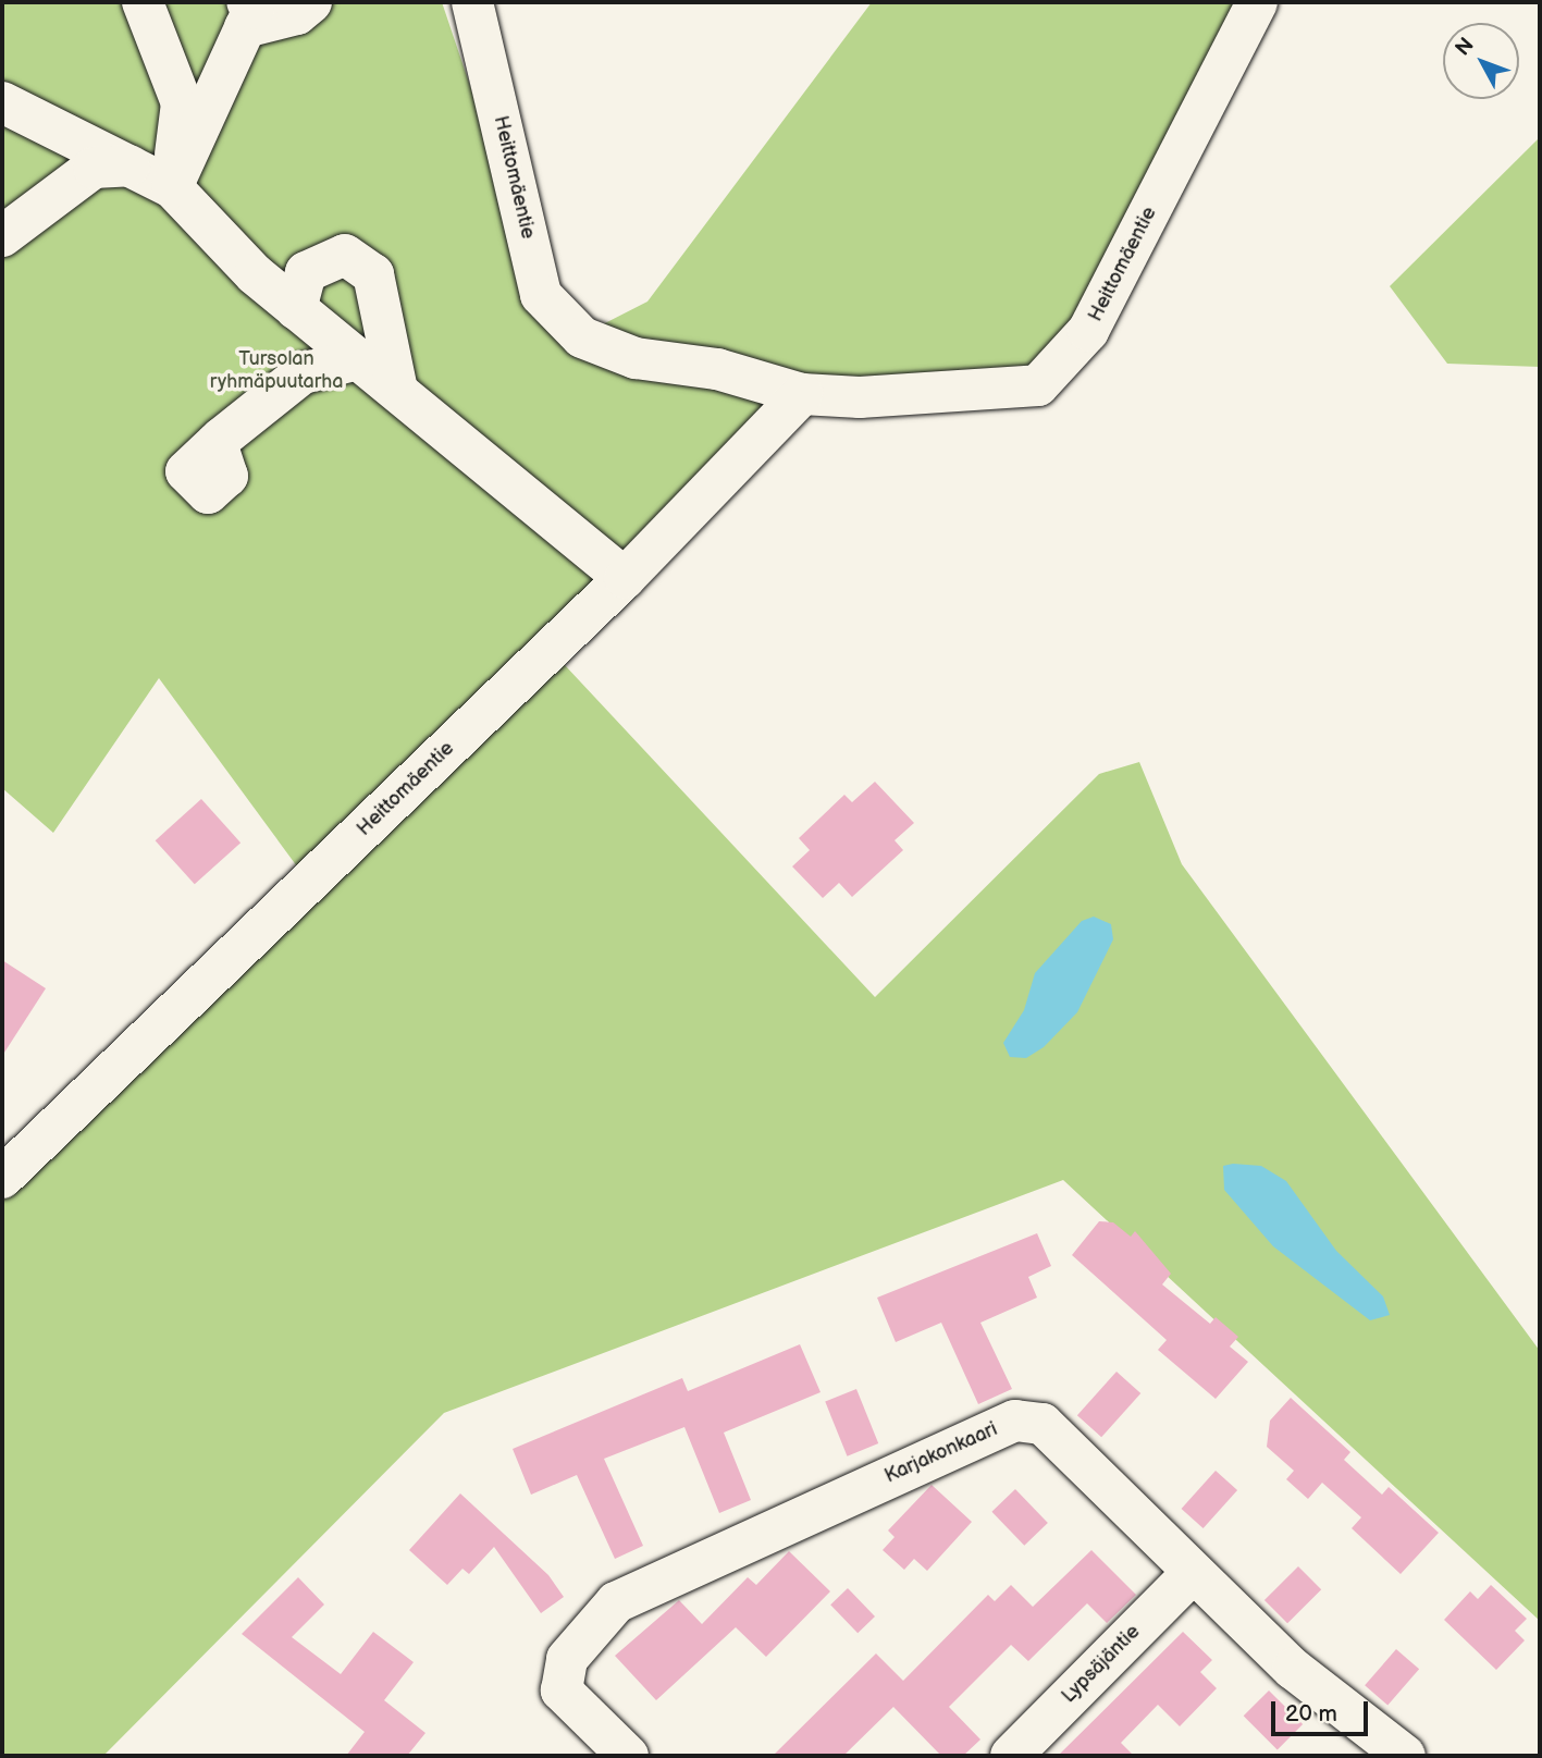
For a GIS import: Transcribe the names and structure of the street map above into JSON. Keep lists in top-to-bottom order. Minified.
{"streets":{"street":["Heittomäentie","Karjakonkaari","Lypsäjäntie"]},"crossings":[["Karjakonkaari","Lypsäjäntie"]],"parks":["Tursolan ryhmäpuutarha"],"scale_bar":"20 m","north":"top left"}
